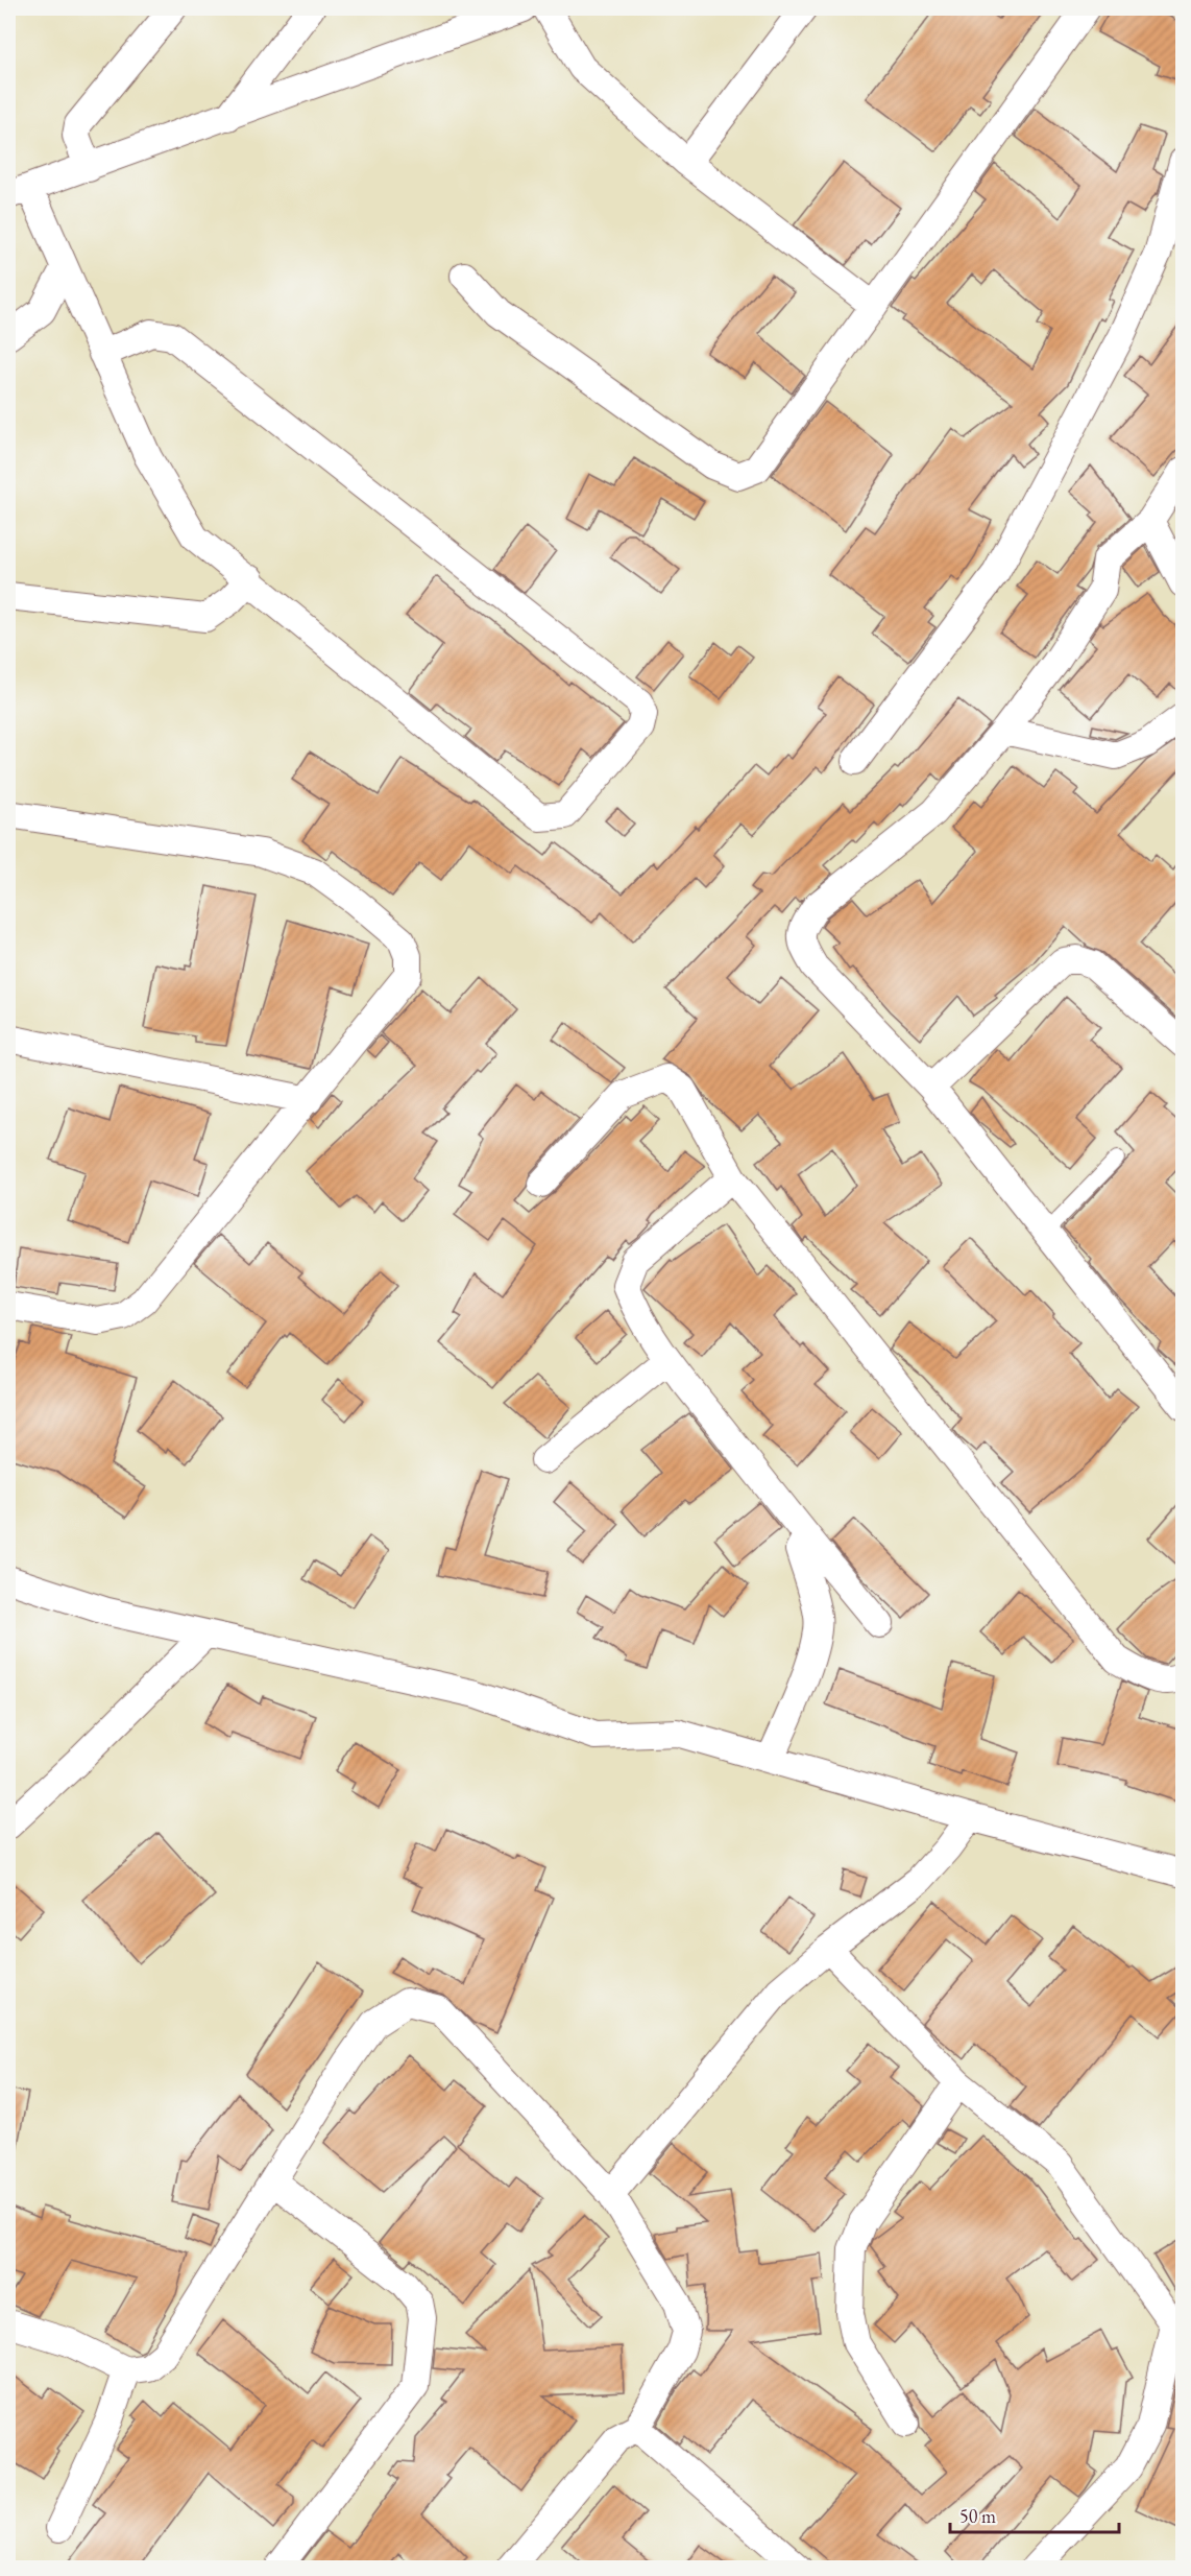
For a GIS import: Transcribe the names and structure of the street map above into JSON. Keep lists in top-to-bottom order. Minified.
{"scale_bar":"50 m"}
